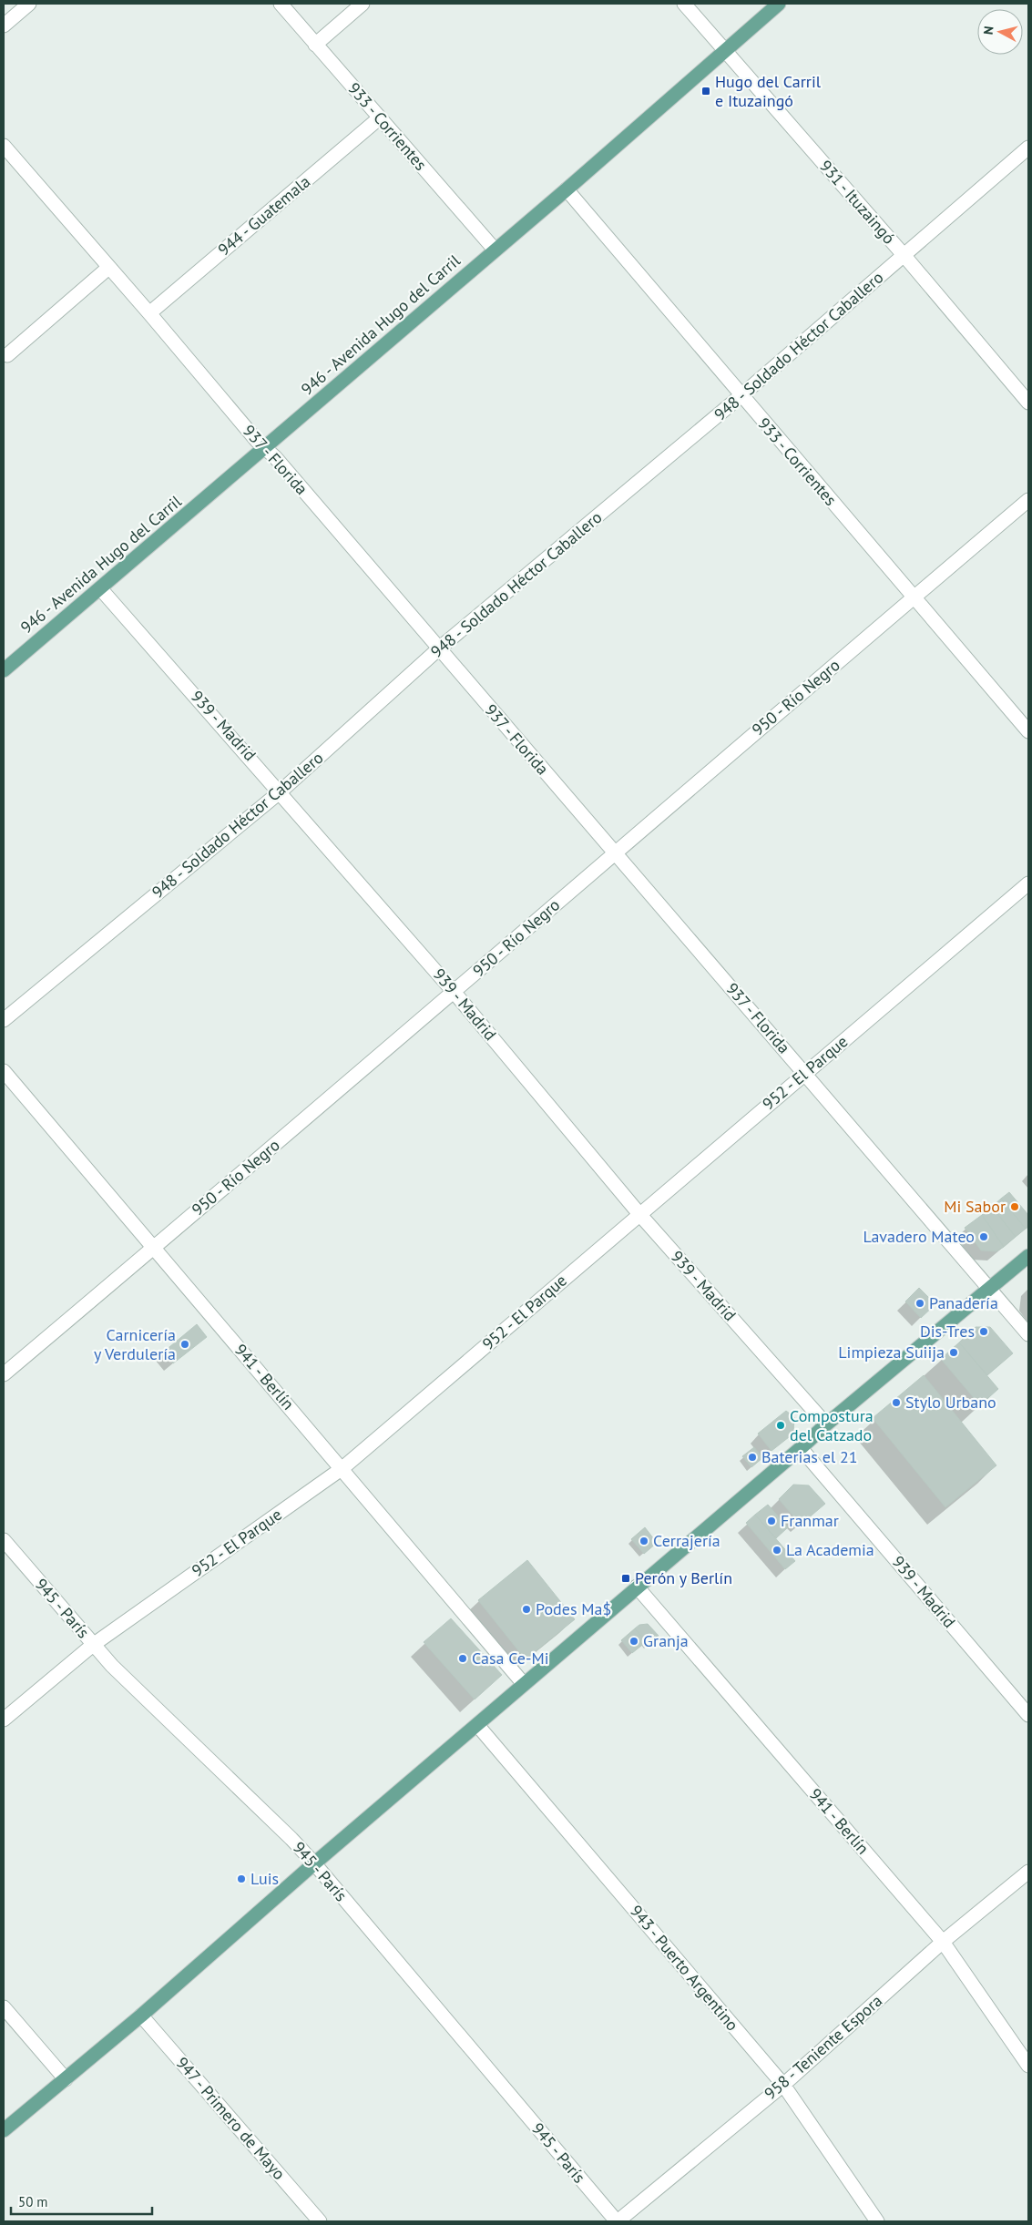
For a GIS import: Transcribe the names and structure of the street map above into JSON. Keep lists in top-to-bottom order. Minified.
{"streets":{"main road":["946 - Avenida Hugo del Carril"],"street":["933 - Corrientes","931 - Ituzaingó","944 - Guatemala","948 - Soldado Héctor Caballero","937 - Florida","950 - Río Negro","939 - Madrid","952 - El Parque","941 - Berlín","945 - París","943 - Puerto Argentino","958 - Teniente Espora","947 - Primero de Mayo"]},"crossings":[["933 - Corrientes","944 - Guatemala"],["933 - Corrientes","946 - Avenida Hugo del Carril"],["933 - Corrientes","948 - Soldado Héctor Caballero"],["933 - Corrientes","950 - Río Negro"],["931 - Ituzaingó","946 - Avenida Hugo del Carril"],["931 - Ituzaingó","948 - Soldado Héctor Caballero"],["944 - Guatemala","937 - Florida"],["946 - Avenida Hugo del Carril","937 - Florida"],["946 - Avenida Hugo del Carril","939 - Madrid"],["948 - Soldado Héctor Caballero","937 - Florida"],["948 - Soldado Héctor Caballero","939 - Madrid"],["937 - Florida","950 - Río Negro"],["937 - Florida","952 - El Parque"],["950 - Río Negro","939 - Madrid"],["950 - Río Negro","941 - Berlín"],["939 - Madrid","952 - El Parque"],["952 - El Parque","941 - Berlín"],["952 - El Parque","945 - París"],["941 - Berlín","958 - Teniente Espora"],["945 - París","958 - Teniente Espora"],["943 - Puerto Argentino","958 - Teniente Espora"]],"places":{"transit":["Hugo del Carril e Ituzaingó","Perón y Berlín"],"other":["Mi Sabor","Lavadero Mateo","Panadería","Dis-Tres","Carnicería y Verdulería","Limpieza Suiija","Stylo Urbano","Compostura del Catzado","Baterias el 21","Franmar","Cerrajería","La Academia","Podes Ma$","Granja","Casa Ce-Mi","Luis"]},"scale_bar":"50 m","north":"left"}
